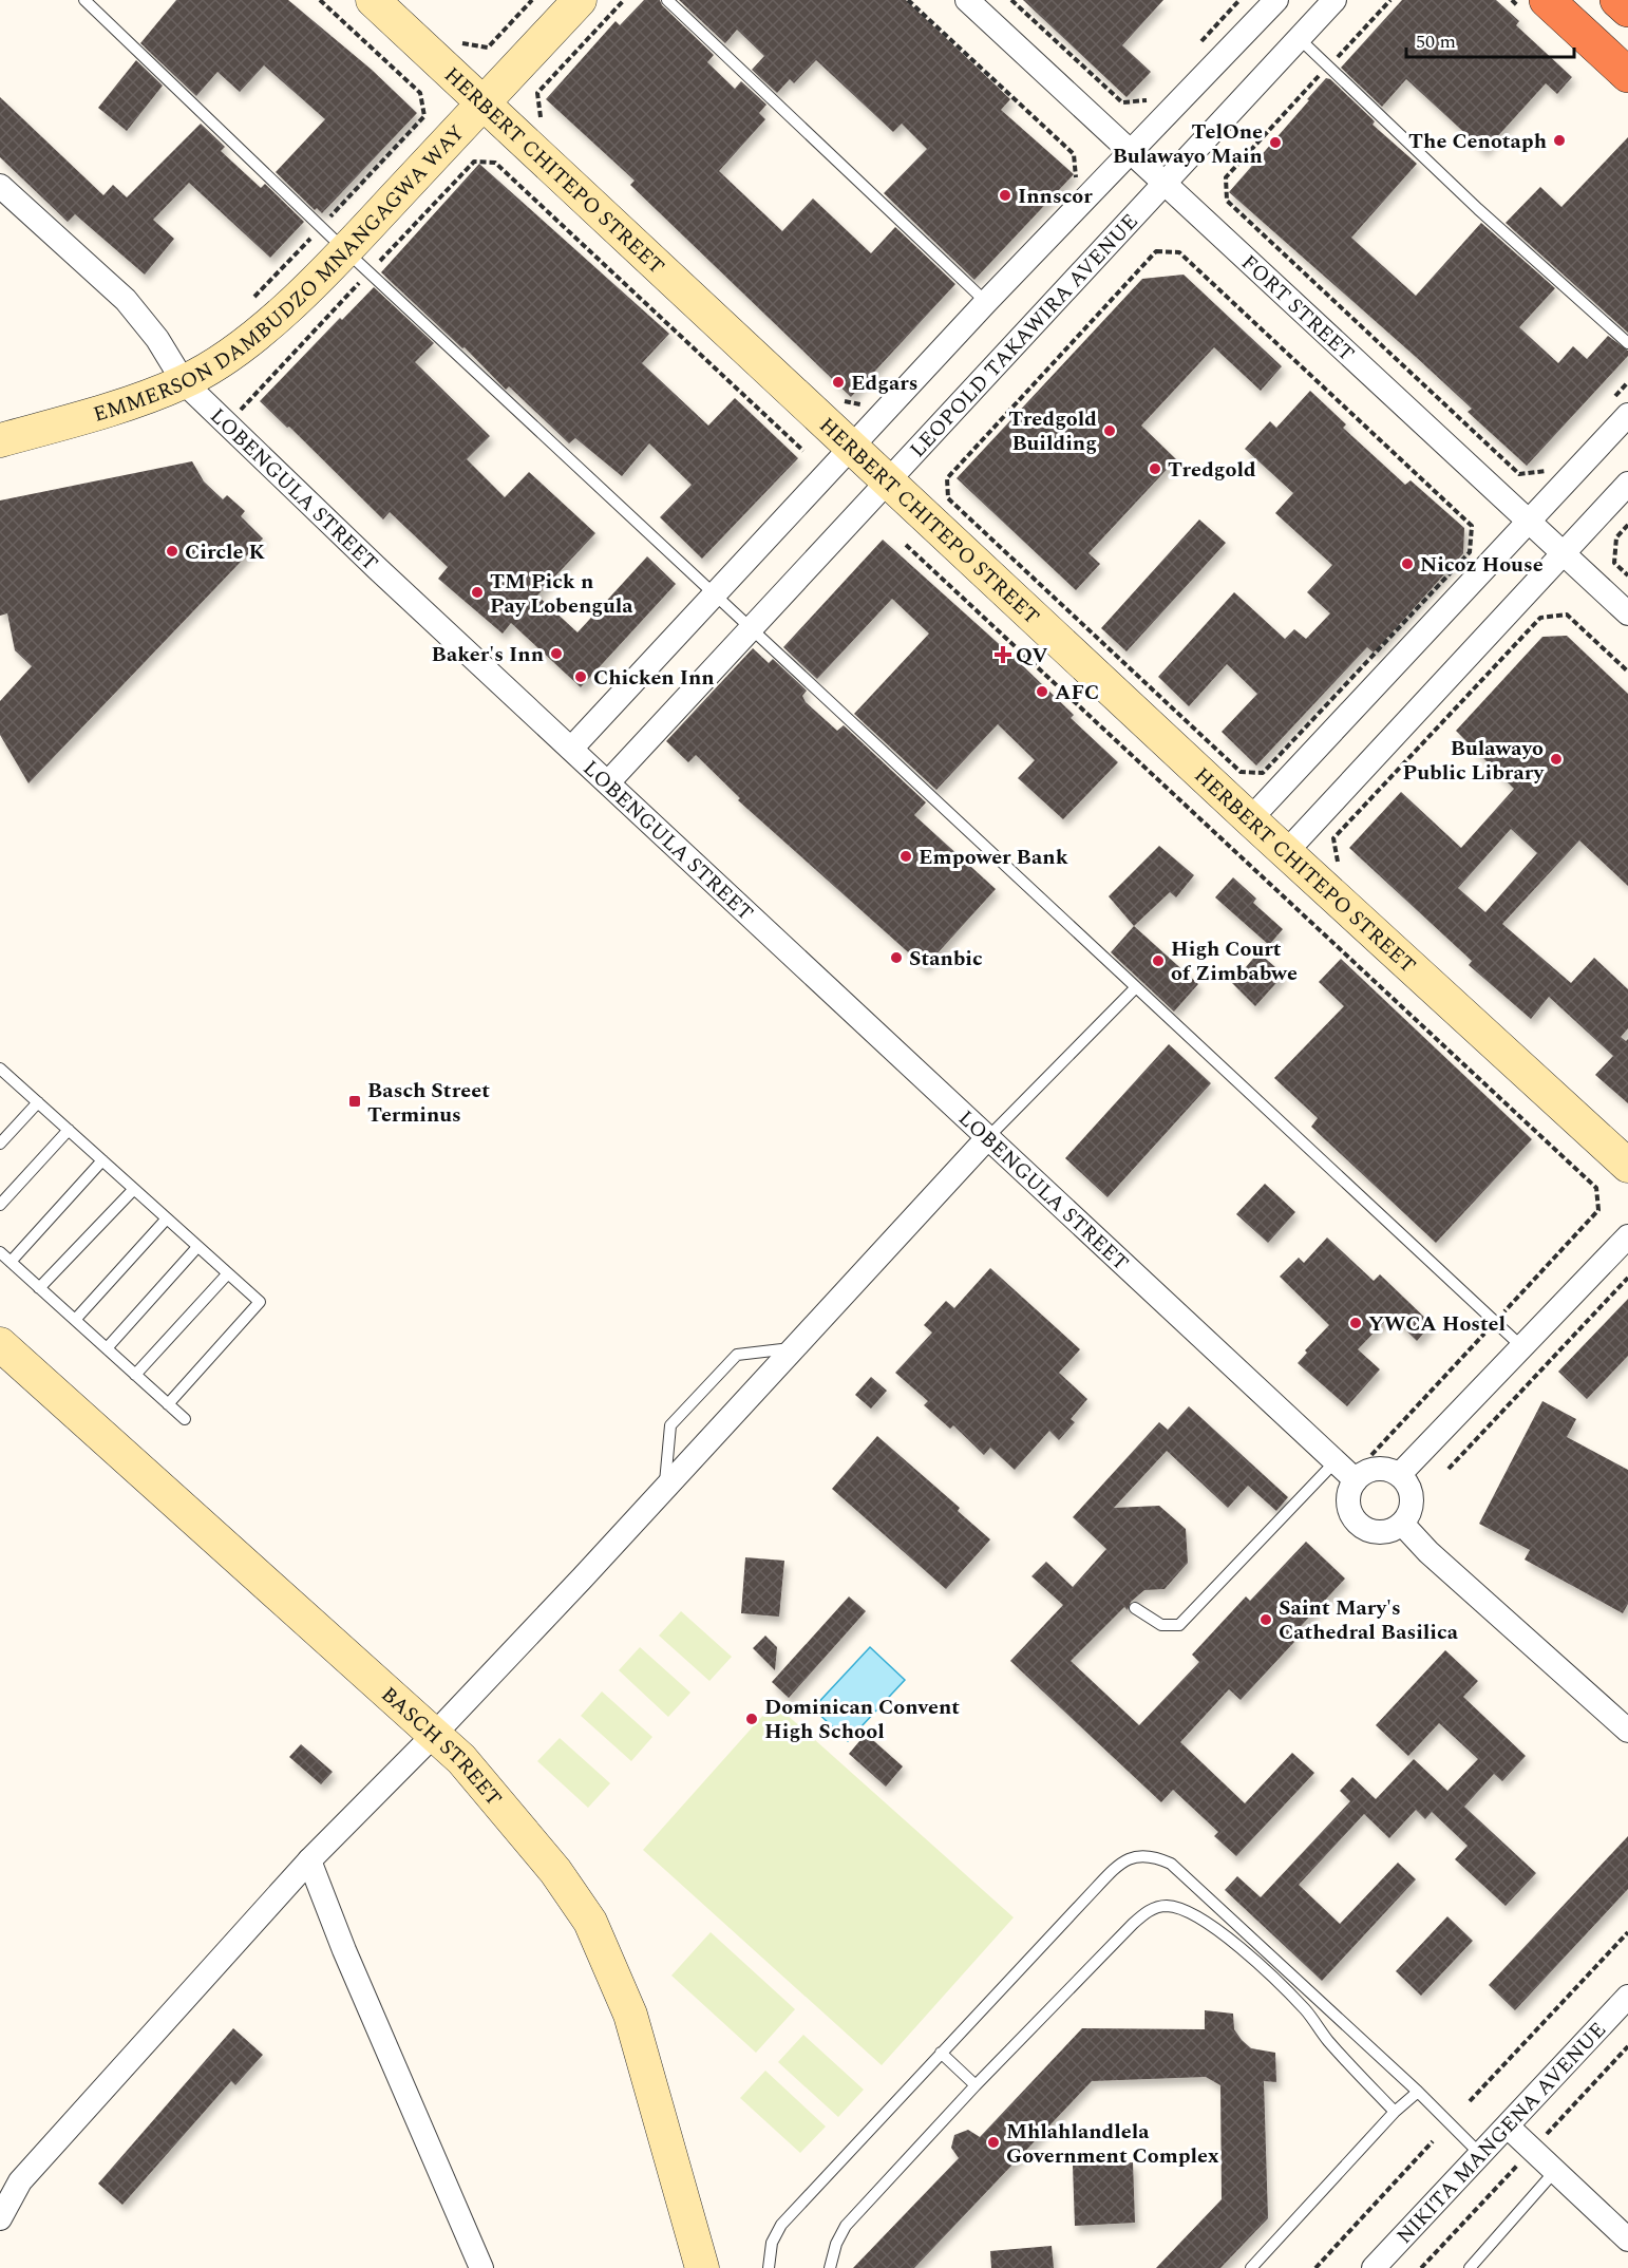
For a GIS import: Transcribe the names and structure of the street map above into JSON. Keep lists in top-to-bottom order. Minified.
{"streets":{"street":["HERBERT CHITEPO STREET","EMMERSON DAMBUDZO MNANGAGWA WAY","FORT STREET","LEOPOLD TAKAWIRA AVENUE","LOBENGULA STREET","BASCH STREET","NIKITA MANGENA AVENUE"]},"crossings":[["HERBERT CHITEPO STREET","EMMERSON DAMBUDZO MNANGAGWA WAY"],["HERBERT CHITEPO STREET","LEOPOLD TAKAWIRA AVENUE"],["EMMERSON DAMBUDZO MNANGAGWA WAY","LOBENGULA STREET"],["FORT STREET","LEOPOLD TAKAWIRA AVENUE"],["LEOPOLD TAKAWIRA AVENUE","LOBENGULA STREET"]],"places":{"other":["The Cenotaph","TelOne Bulawayo Main","Innscor","Edgars","Tredgold Building","Tredgold","Circle K","Nicoz House","TM Pick n Pay Lobengula","Baker's Inn","Chicken Inn","AFC","Bulawayo Public Library","Empower Bank","Stanbic","High Court of Zimbabwe","YWCA Hostel","Saint Mary's Cathedral Basilica","Dominican Convent High School","Mhlahlandlela Government Complex"],"health":["QV"],"transit":["Basch Street Terminus"]},"scale_bar":"50 m"}
